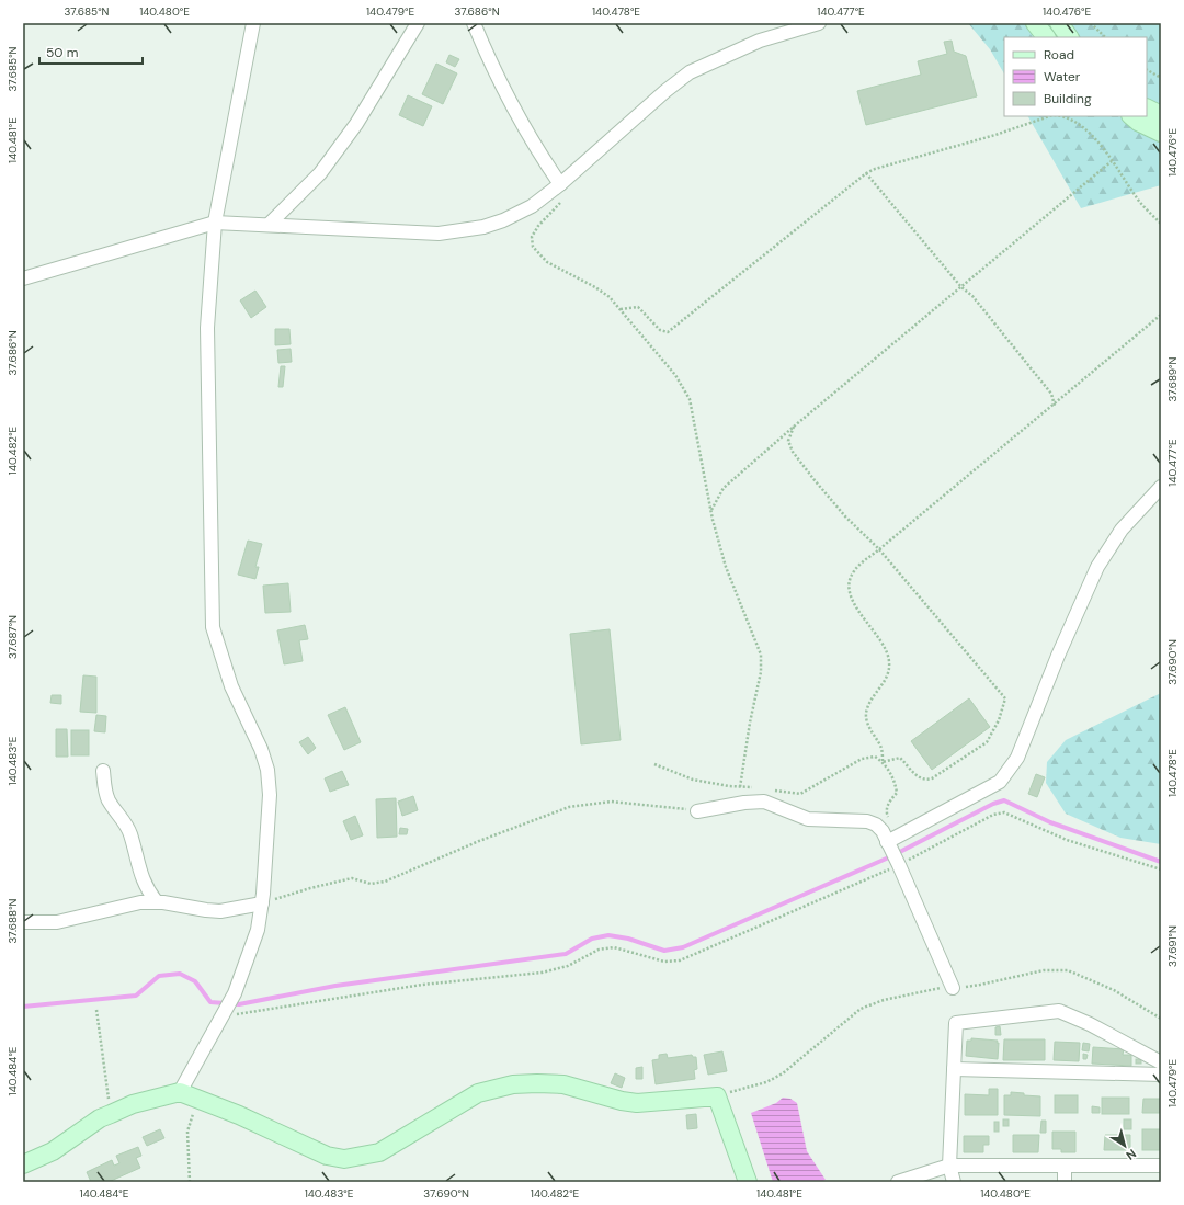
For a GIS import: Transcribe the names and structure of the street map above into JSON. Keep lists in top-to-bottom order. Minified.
{"legend":["Road","Water","Building"],"scale_bar":"50 m","north":"bottom right","coordinates":["37.685°N","140.480°E","140.479°E","37.686°N","140.478°E","140.477°E","140.476°E","140.481°E","37.689°N","140.482°E","37.687°N","37.690°N","140.483°E","37.688°N","37.691°N","140.484°E"]}
